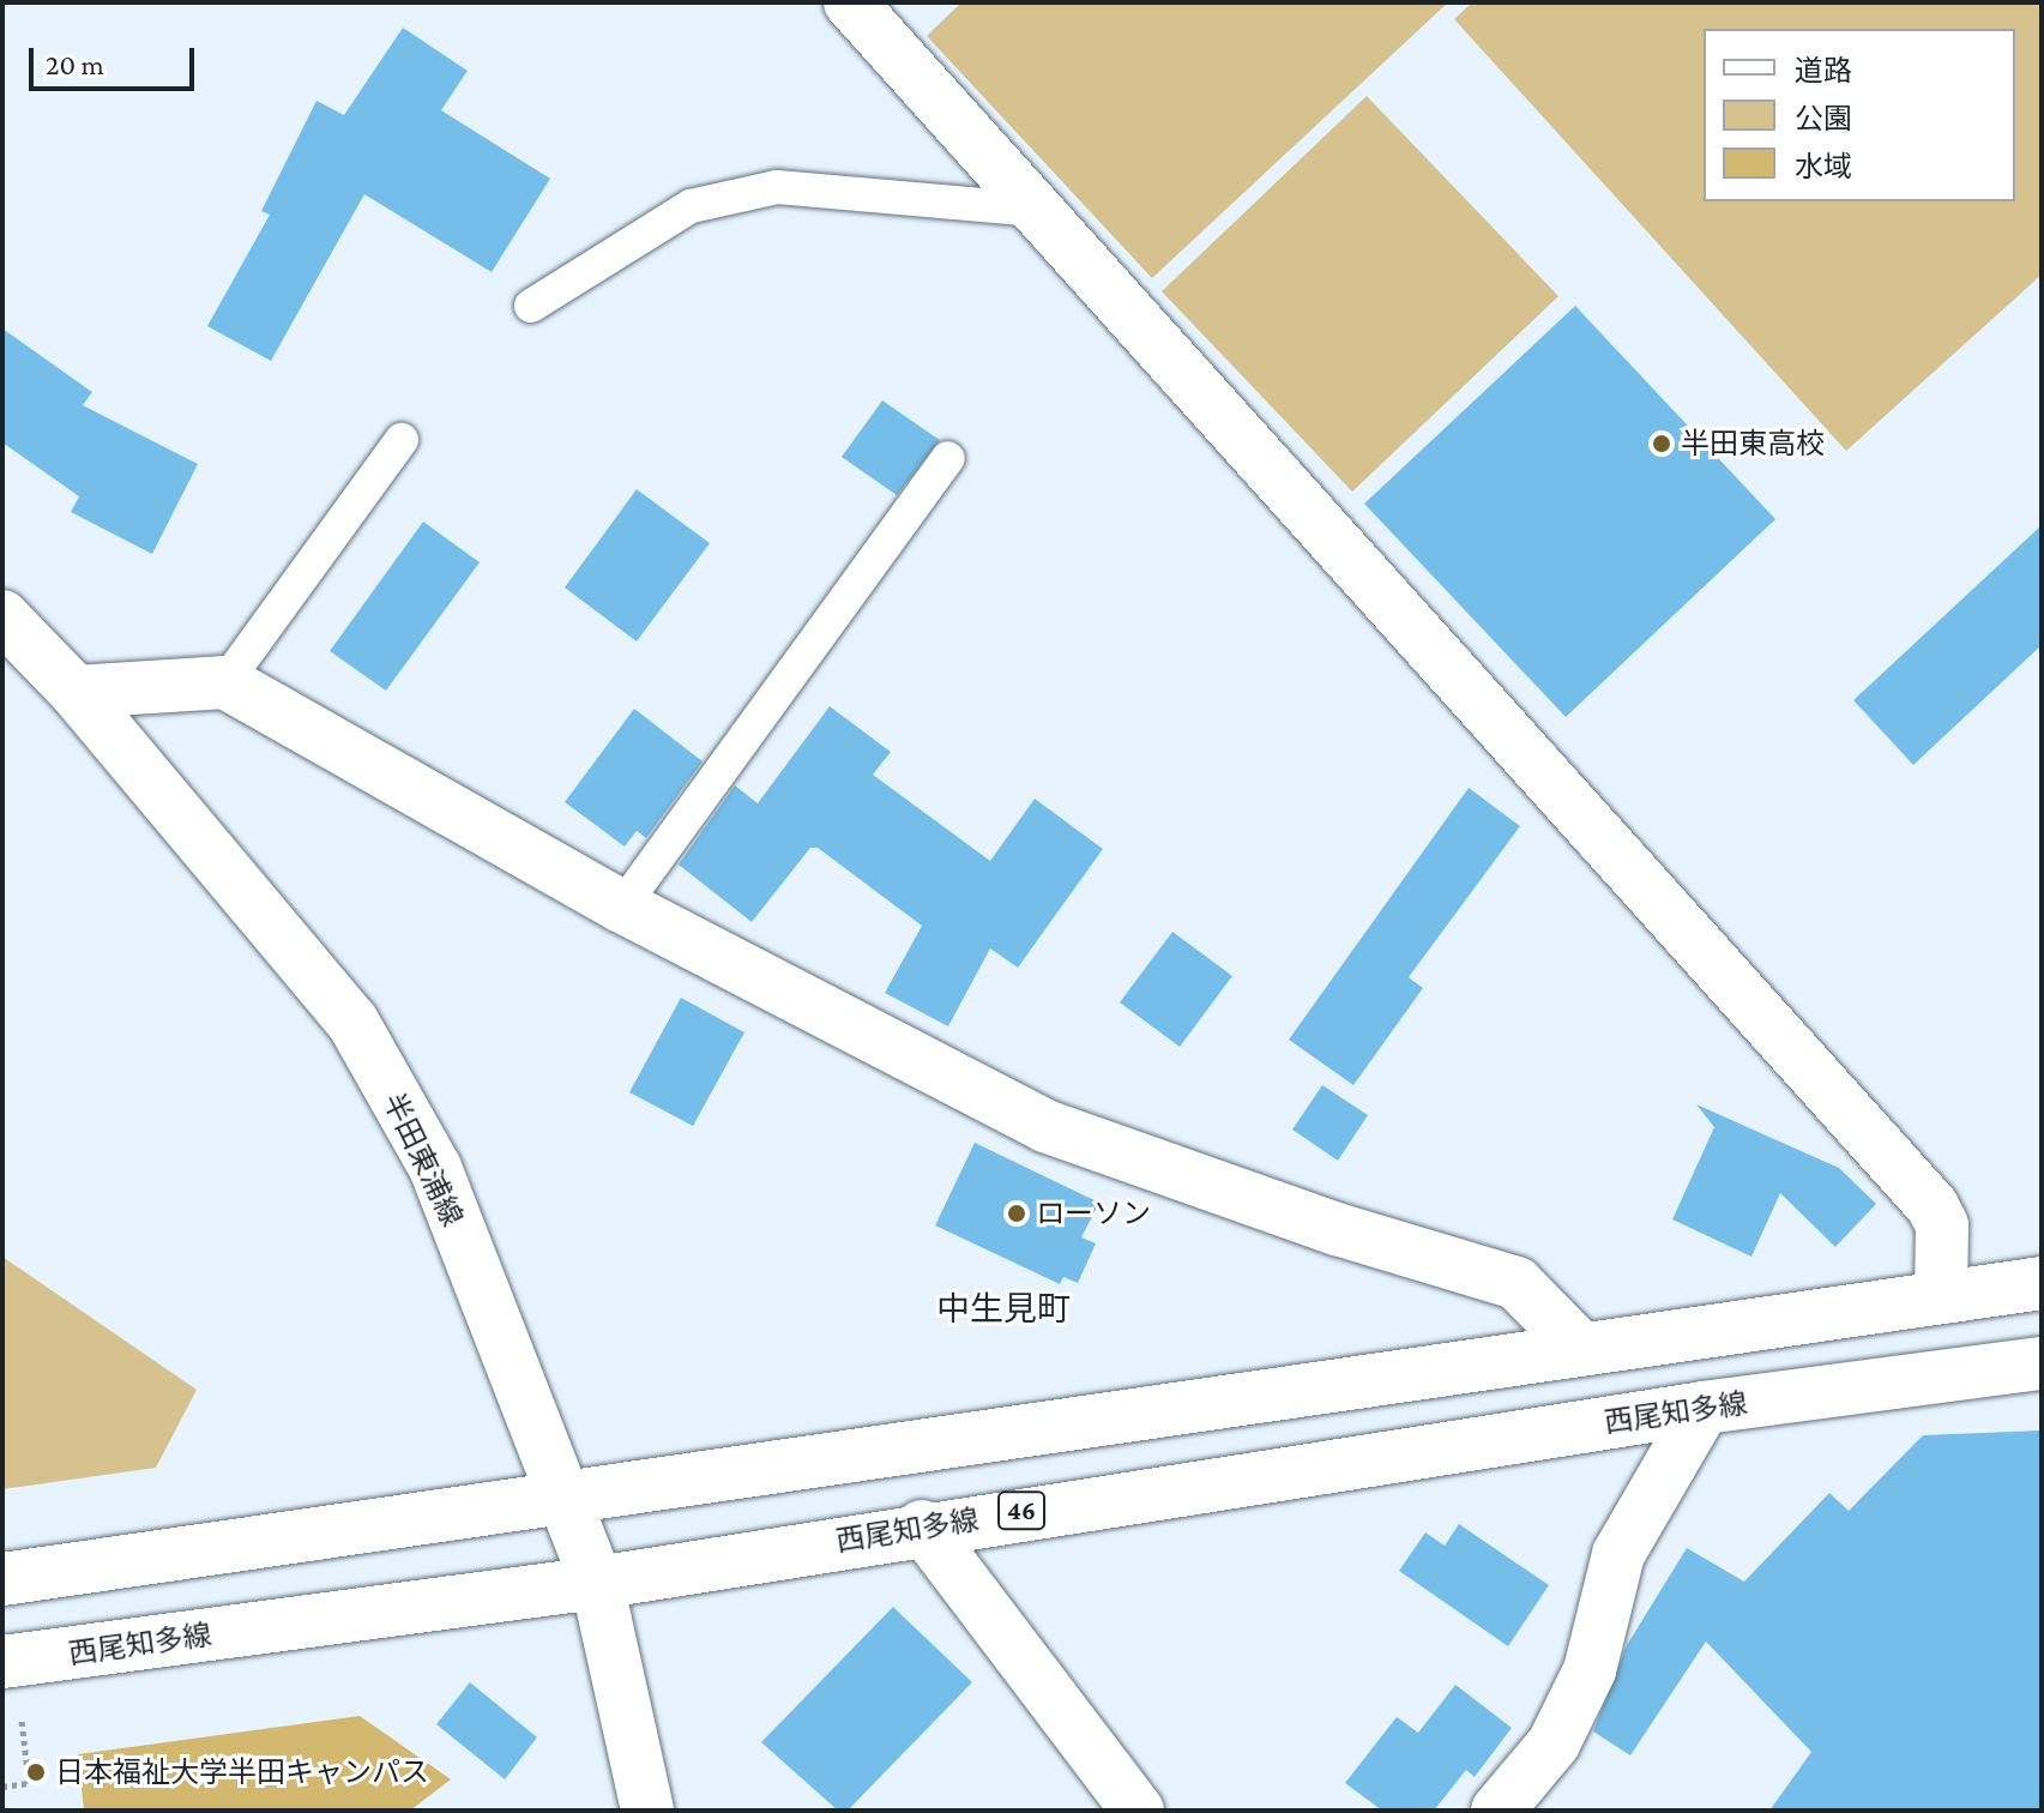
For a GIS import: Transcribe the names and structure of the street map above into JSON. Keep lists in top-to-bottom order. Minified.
{"streets":{"main road":["半田東浦線","西尾知多線","46"]},"crossings":[["半田東浦線","西尾知多線"]],"districts":["中生見町"],"places":["半田東高校","ローソン","日本福祉大学半田キャンパス"],"legend":["道路","公園","水域"],"scale_bar":"20 m"}
